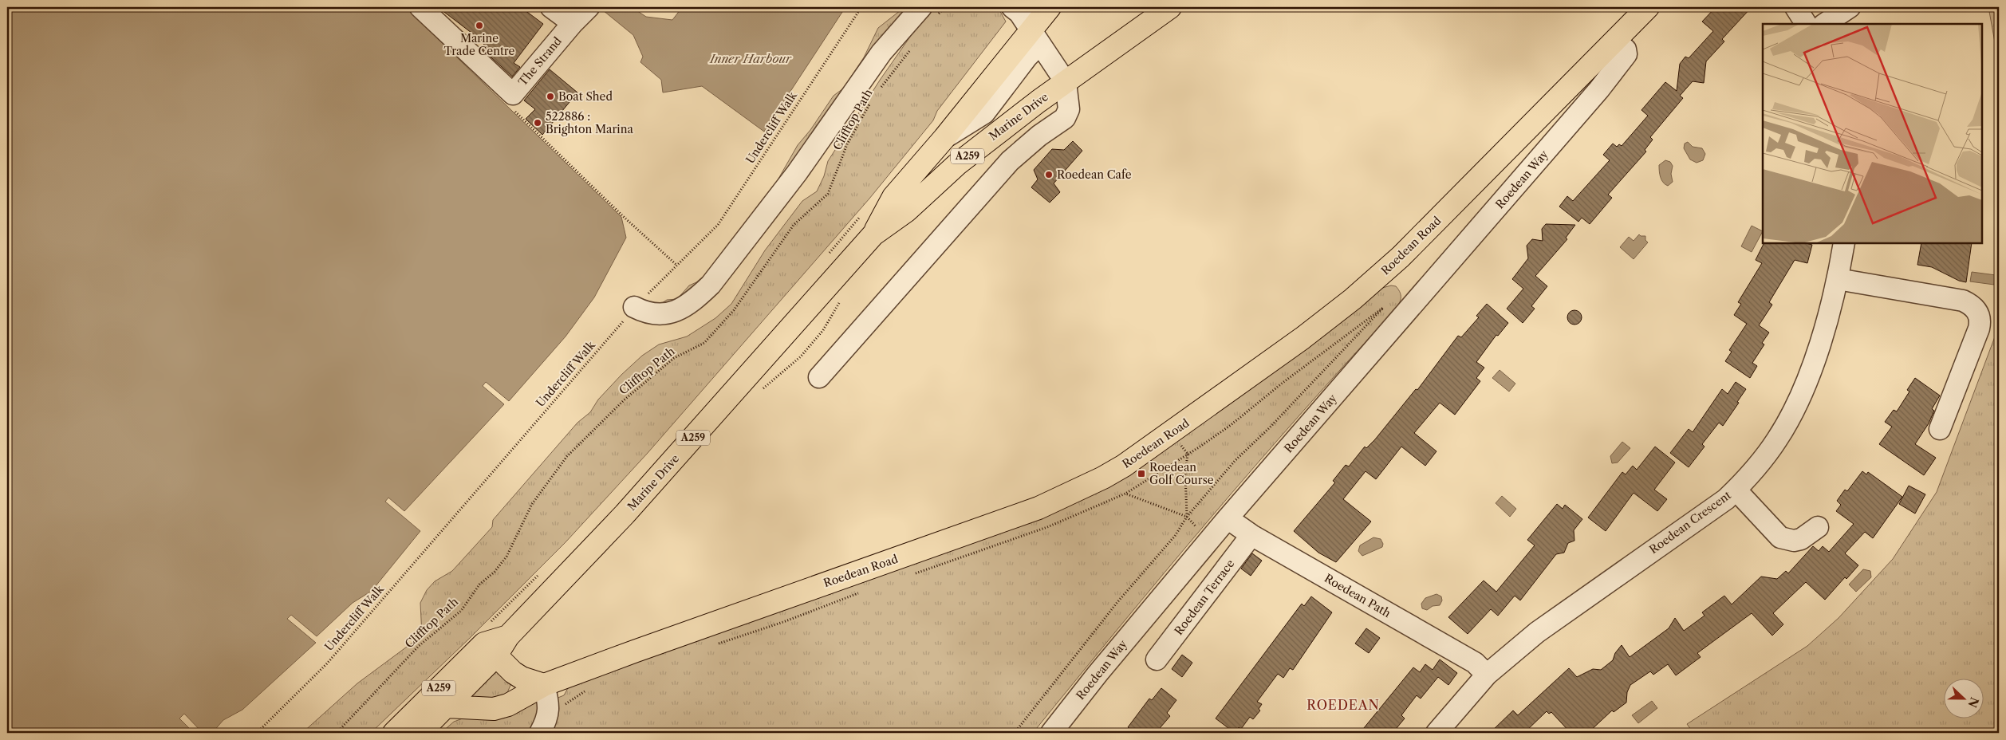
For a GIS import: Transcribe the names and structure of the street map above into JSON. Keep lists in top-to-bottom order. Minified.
{"streets":{"main road":["Marine Drive","A259","Roedean Road"],"street":["The Strand","Roedean Way","Roedean Crescent","Roedean Path","Roedean Terrace"],"path":["Clifftop Path","Undercliff Walk"]},"crossings":[["Marine Drive","Roedean Road"],["Roedean Way","Roedean Road"],["Roedean Way","Roedean Path"],["Roedean Crescent","Roedean Path"],["Roedean Path","Roedean Terrace"]],"districts":["ROEDEAN"],"water":["Inner Harbour"],"places":{"other":["Marine Trade Centre","Boat Shed","522886 : Brighton Marina","Roedean Cafe"],"transit":["Roedean Golf Course"]},"north":"right"}
